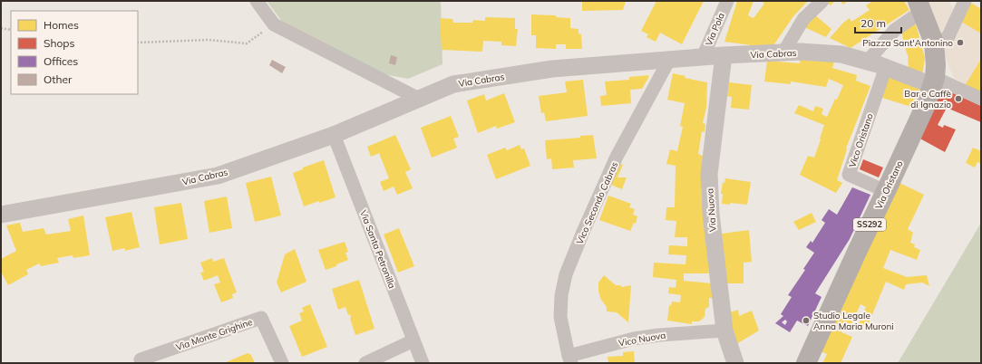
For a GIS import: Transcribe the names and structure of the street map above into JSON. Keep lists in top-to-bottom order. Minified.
{"streets":{"main road":["Via Oristano","SS292"],"street":["Via Pola","Via Cabras","Vico Oristano","Vico Secondo Cabras","Via Nuova","Via Santa Petronilla","Via Monte Grighine","Vico Nuova"]},"crossings":[["Via Pola","Via Cabras"],["Via Cabras","Vico Oristano"],["Via Cabras","Via Oristano"],["Via Cabras","Vico Secondo Cabras"],["Via Cabras","Via Nuova"],["Via Cabras","Via Santa Petronilla"],["Vico Oristano","Via Oristano"],["Vico Secondo Cabras","Vico Nuova"],["Via Nuova","Vico Nuova"]],"places":["Piazza Sant'Antonino","Bar e Caffè di Ignazio","Studio Legale Anna Maria Muroni"],"legend":["Homes","Shops","Offices","Other"],"scale_bar":"20 m"}
